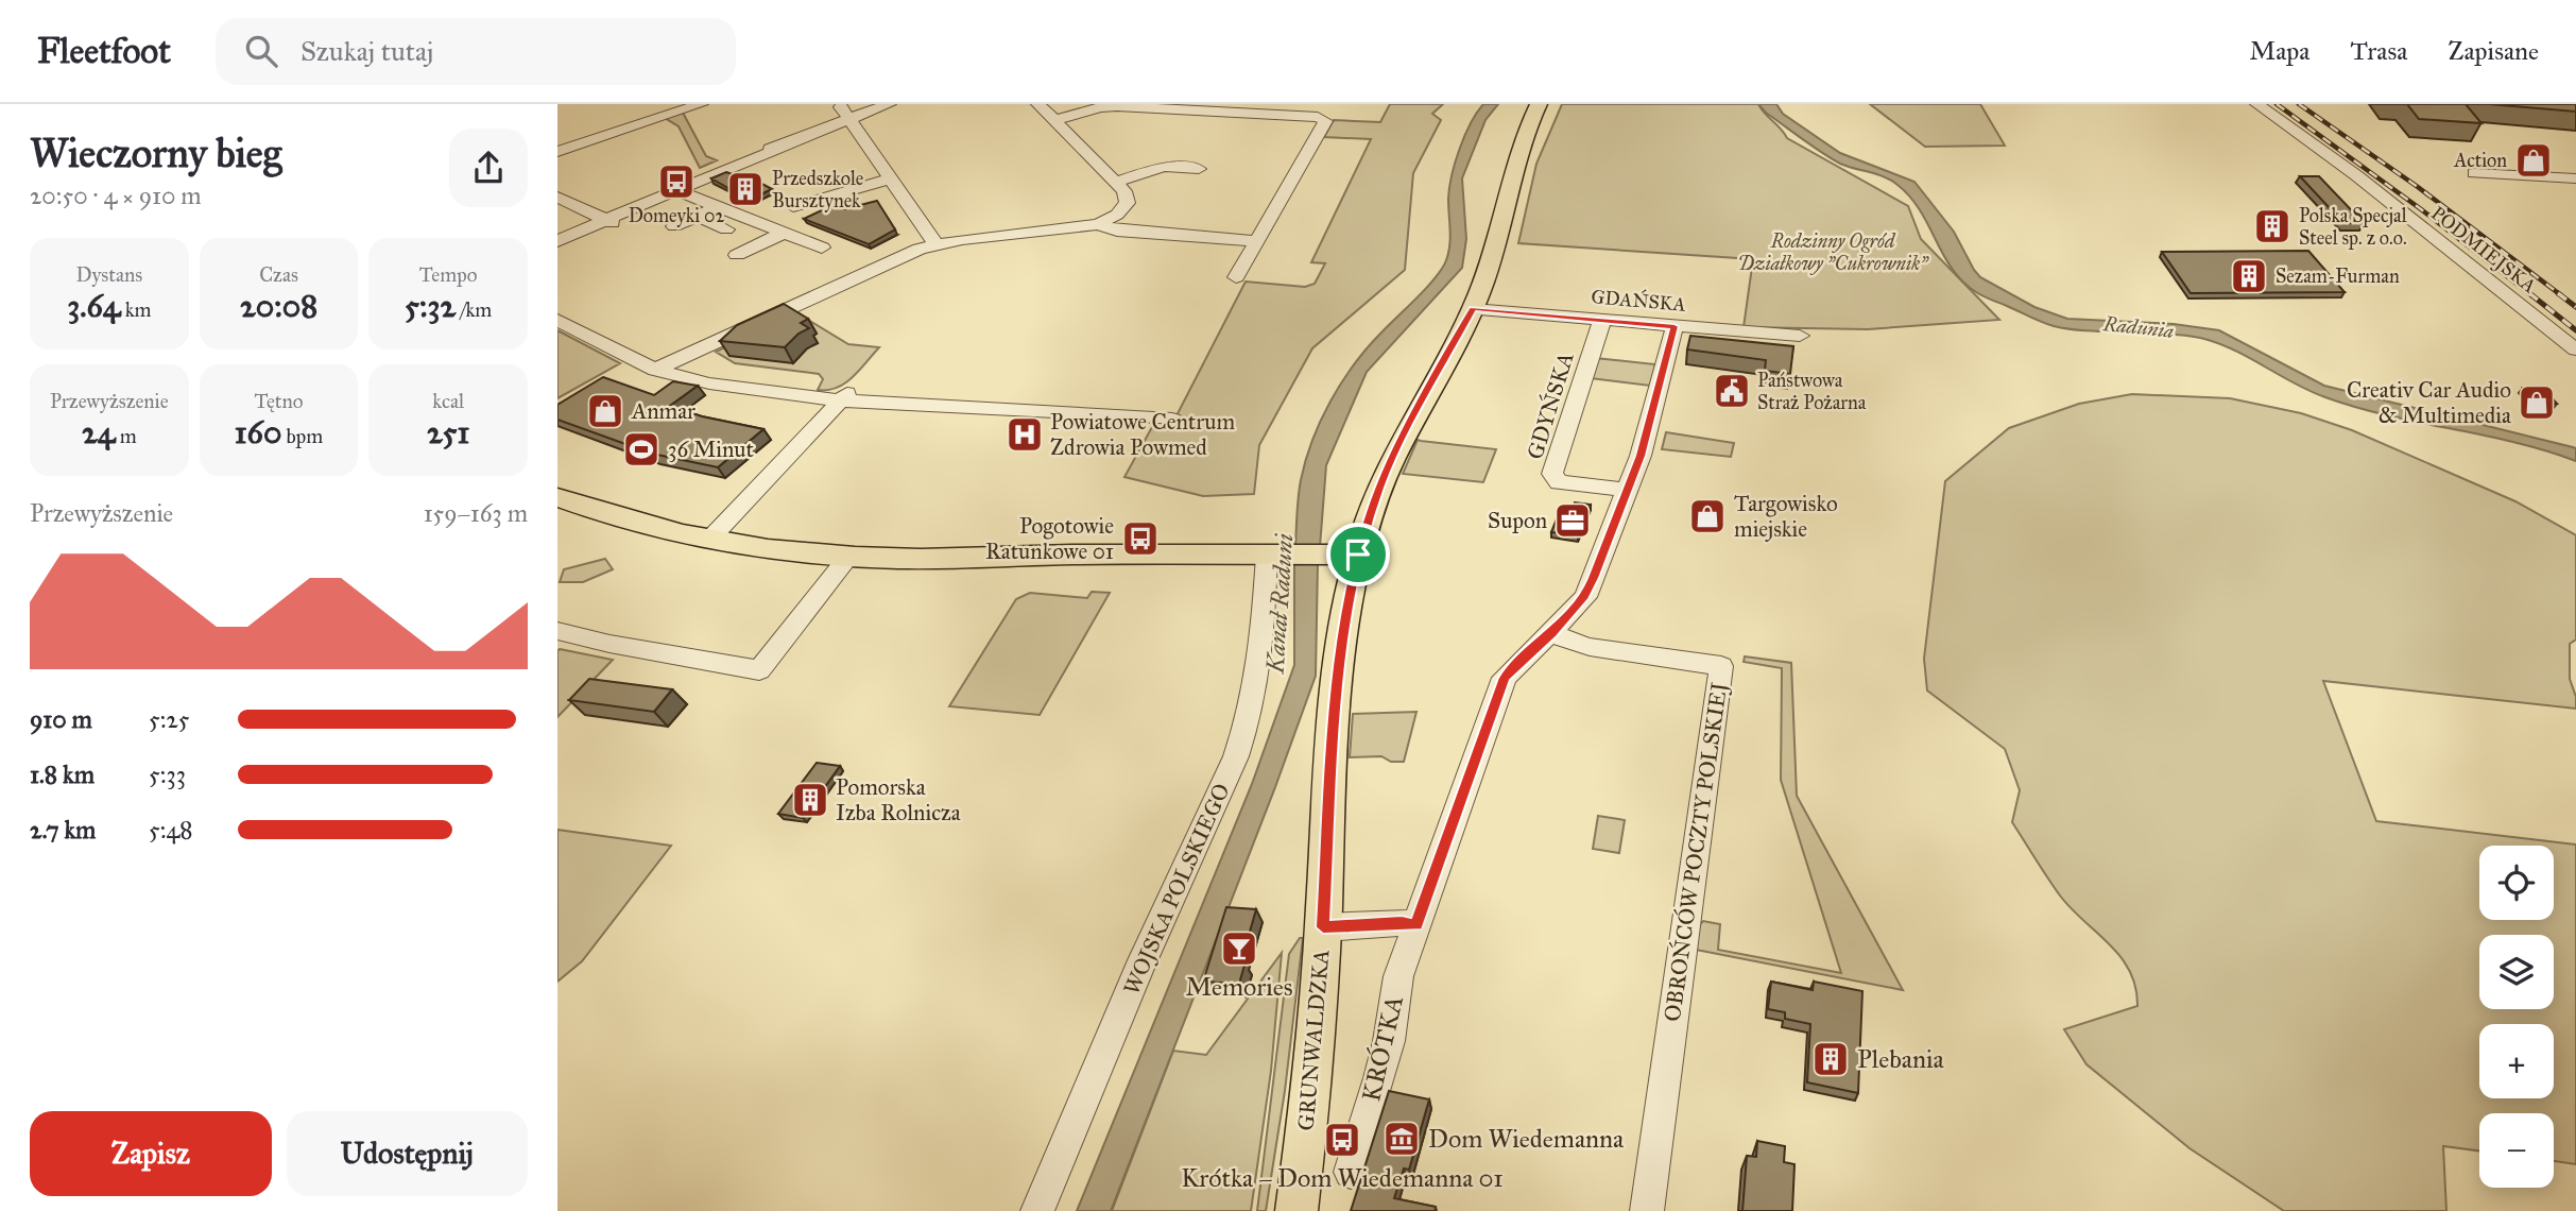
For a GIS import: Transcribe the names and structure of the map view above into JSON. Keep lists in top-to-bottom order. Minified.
{"streets":{"main road":["GRUNWALDZKA"],"street":["PODMIEJSKA","GDAŃSKA","GDYŃSKA","OBROŃCÓW POCZTY POLSKIEJ","WOJSKA POLSKIEGO","KRÓTKA"]},"crossings":[["GDAŃSKA","GDYŃSKA"],["GDAŃSKA","GRUNWALDZKA"],["GDAŃSKA","KRÓTKA"],["GDYŃSKA","KRÓTKA"],["OBROŃCÓW POCZTY POLSKIEJ","KRÓTKA"]],"water":["Radunia","Kanał Raduni"],"parks":["Rodzinny Ogród Działkowy \"Cukrownik\""],"places":{"shop":["Action","Creativ Car Audio & Multimedia","Anmar","Targowisko miejskie"],"bus stop":["Domeyki 02","Pogotowie Ratunkowe 01","Krótka – Dom Wiedemanna 01"],"building":["Przedszkole Bursztynek","Polska Specjal Steel sp. z o.o.","Sezam-Furman","Pomorska Izba Rolnicza","Plebania"],"public building":["Państwowa Straż Pożarna"],"hospital":["Powiatowe Centrum Zdrowia Powmed"],"sports":["36 Minut"],"office":["Supon"],"bar":["Memories"],"museum":["Dom Wiedemanna"]},"page":{"header":"Fleetfoot","search":"Szukaj tutaj","nav":["Mapa","Trasa","Zapisane"],"heading":["Wieczorny bieg","20:50 · 4 × 910 m"],"stats":[["Dystans","3.64 km"],["Czas","20:08"],["Tempo","5:32 /km"],["Przewyższenie","24 m"],["Tętno","160 bpm"],["kcal","251"]],"chart":["Przewyższenie","159–163 m"],"list":[{"name":"910 m","note":"5:25"},{"name":"1.8 km","note":"5:33"},{"name":"2.7 km","note":"5:48"}],"map_buttons":["+","−"],"buttons":["Zapisz","Udostępnij"]}}
